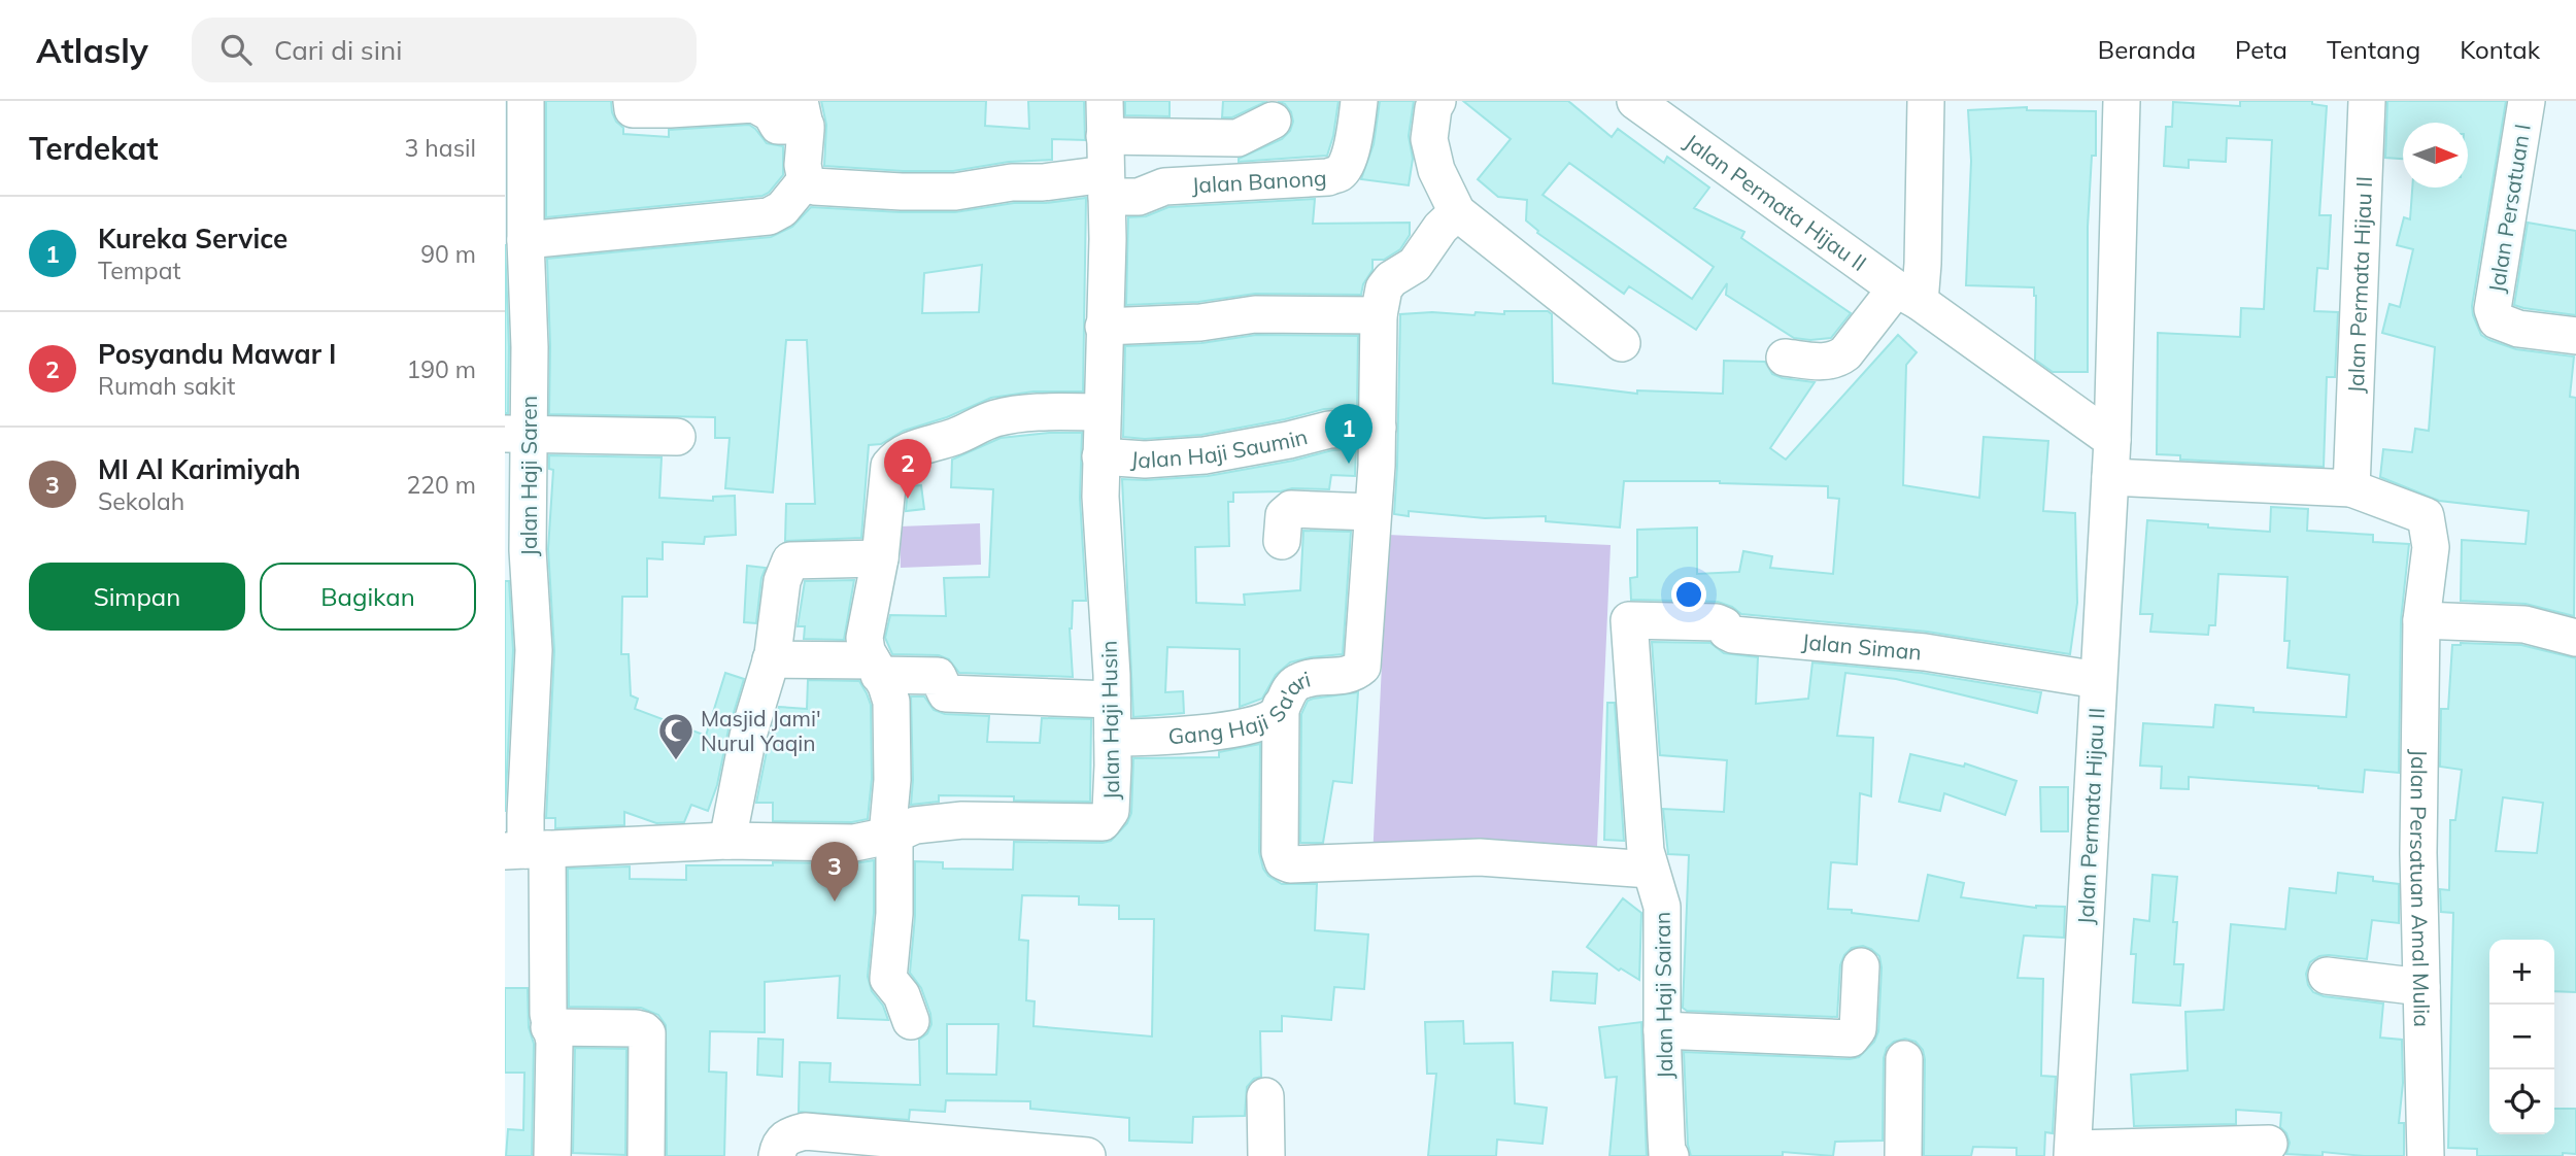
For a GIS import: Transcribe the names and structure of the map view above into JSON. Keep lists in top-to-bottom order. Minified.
{"streets":{"street":["Jalan Banong","Jalan Permata Hijau II","Jalan Persatuan I","Jalan Haji Saumin","Jalan Haji Saren","Jalan Siman","Gang Haji Sa'ari","Jalan Haji Husin","Jalan Persatuan Amal Mulia","Jalan Haji Sairan"]},"crossings":[["Jalan Banong","Jalan Haji Husin"],["Jalan Permata Hijau II","Jalan Siman"],["Jalan Permata Hijau II","Jalan Persatuan Amal Mulia"],["Jalan Haji Saumin","Jalan Haji Husin"],["Jalan Haji Saren","Jalan Haji Husin"],["Jalan Siman","Jalan Haji Sairan"],["Gang Haji Sa'ari","Jalan Haji Husin"]],"places":{"mosque":["Masjid Jami' Nurul Yaqin"]},"north":"right","page":{"header":"Atlasly","search":"Cari di sini","nav":["Beranda","Peta","Tentang","Kontak"],"heading":["Terdekat","3 hasil"],"list":[{"mark":"1","name":"Kureka Service","note":"Tempat","value":"90 m"},{"mark":"2","name":"Posyandu Mawar I","note":"Rumah sakit","value":"190 m"},{"mark":"3","name":"MI Al Karimiyah","note":"Sekolah","value":"220 m"}],"pins":["1","2","3"],"buttons":["Simpan","Bagikan"],"map_buttons":["+","−"]}}
